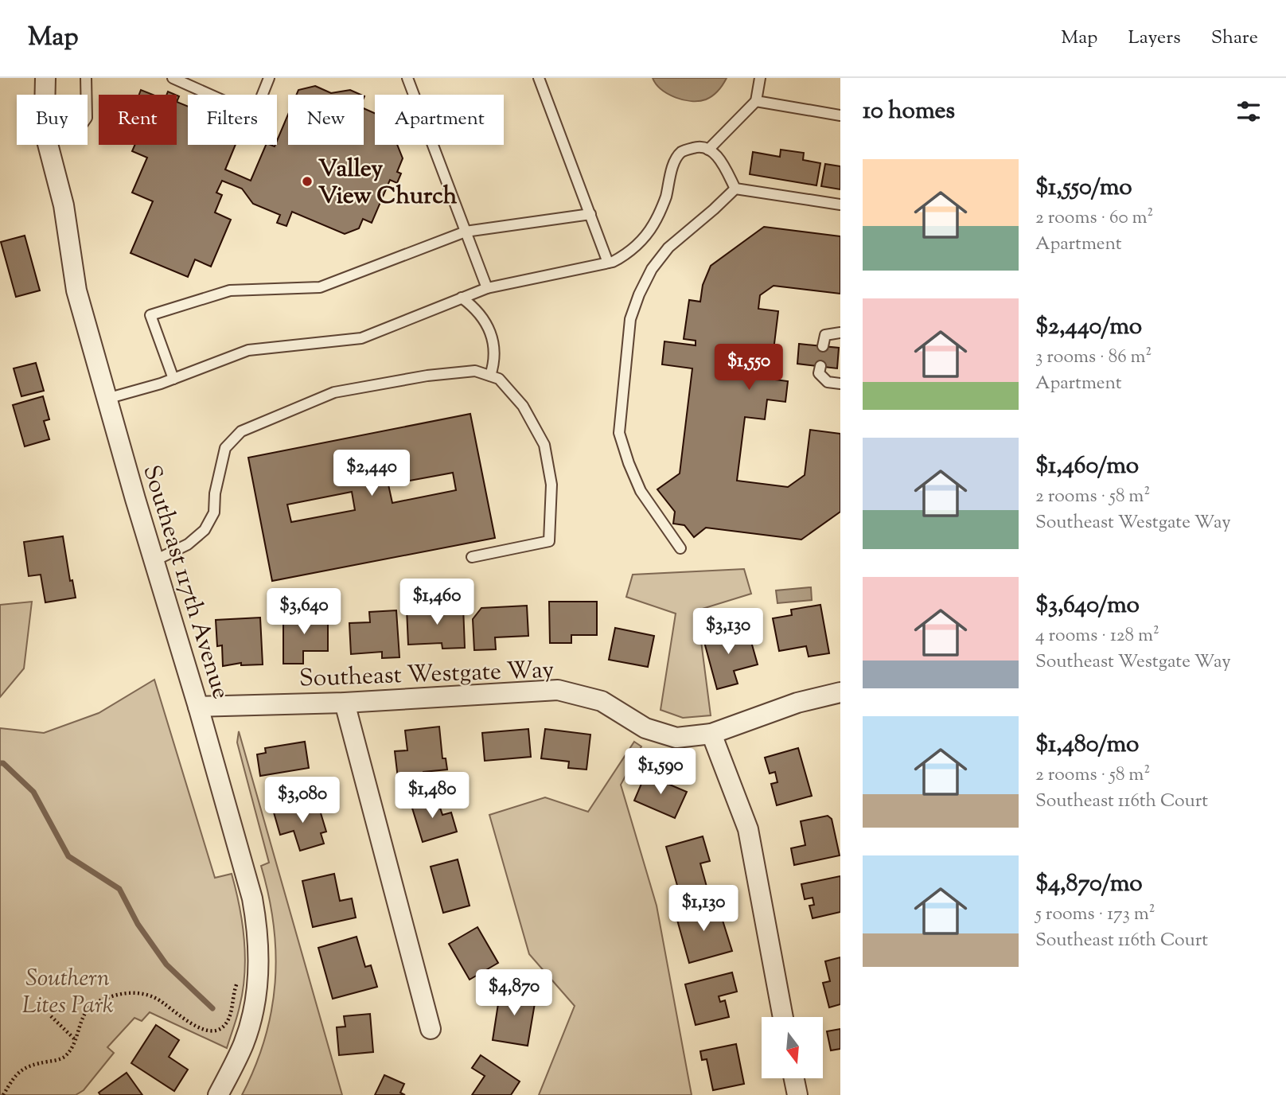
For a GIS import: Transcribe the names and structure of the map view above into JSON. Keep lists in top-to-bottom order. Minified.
{"streets":{"street":["Southeast 117th Avenue","Southeast Westgate Way"]},"crossings":[["Southeast 117th Avenue","Southeast Westgate Way"]],"parks":["Southern Lites Park"],"places":["Valley View Church"],"north":"bottom","page":{"header":"Map","nav":["Map","Layers","Share"],"heading":"10 homes","chip":["Buy","Rent","Filters","New","Apartment"],"list":[{"name":"$1,550/mo","note":"2 rooms · 60 m² · Apartment"},{"name":"$2,440/mo","note":"3 rooms · 86 m² · Apartment"},{"name":"$1,460/mo","note":"2 rooms · 58 m² · Southeast Westgate Way"},{"name":"$3,640/mo","note":"4 rooms · 128 m² · Southeast Westgate Way"},{"name":"$1,480/mo","note":"2 rooms · 58 m² · Southeast 116th Court"},{"name":"$4,870/mo","note":"5 rooms · 173 m² · Southeast 116th Court"}],"price":["$1,550","$2,440","$1,460","$3,640","$3,130","$1,590","$1,480","$3,080","$1,130","$4,870"]}}
